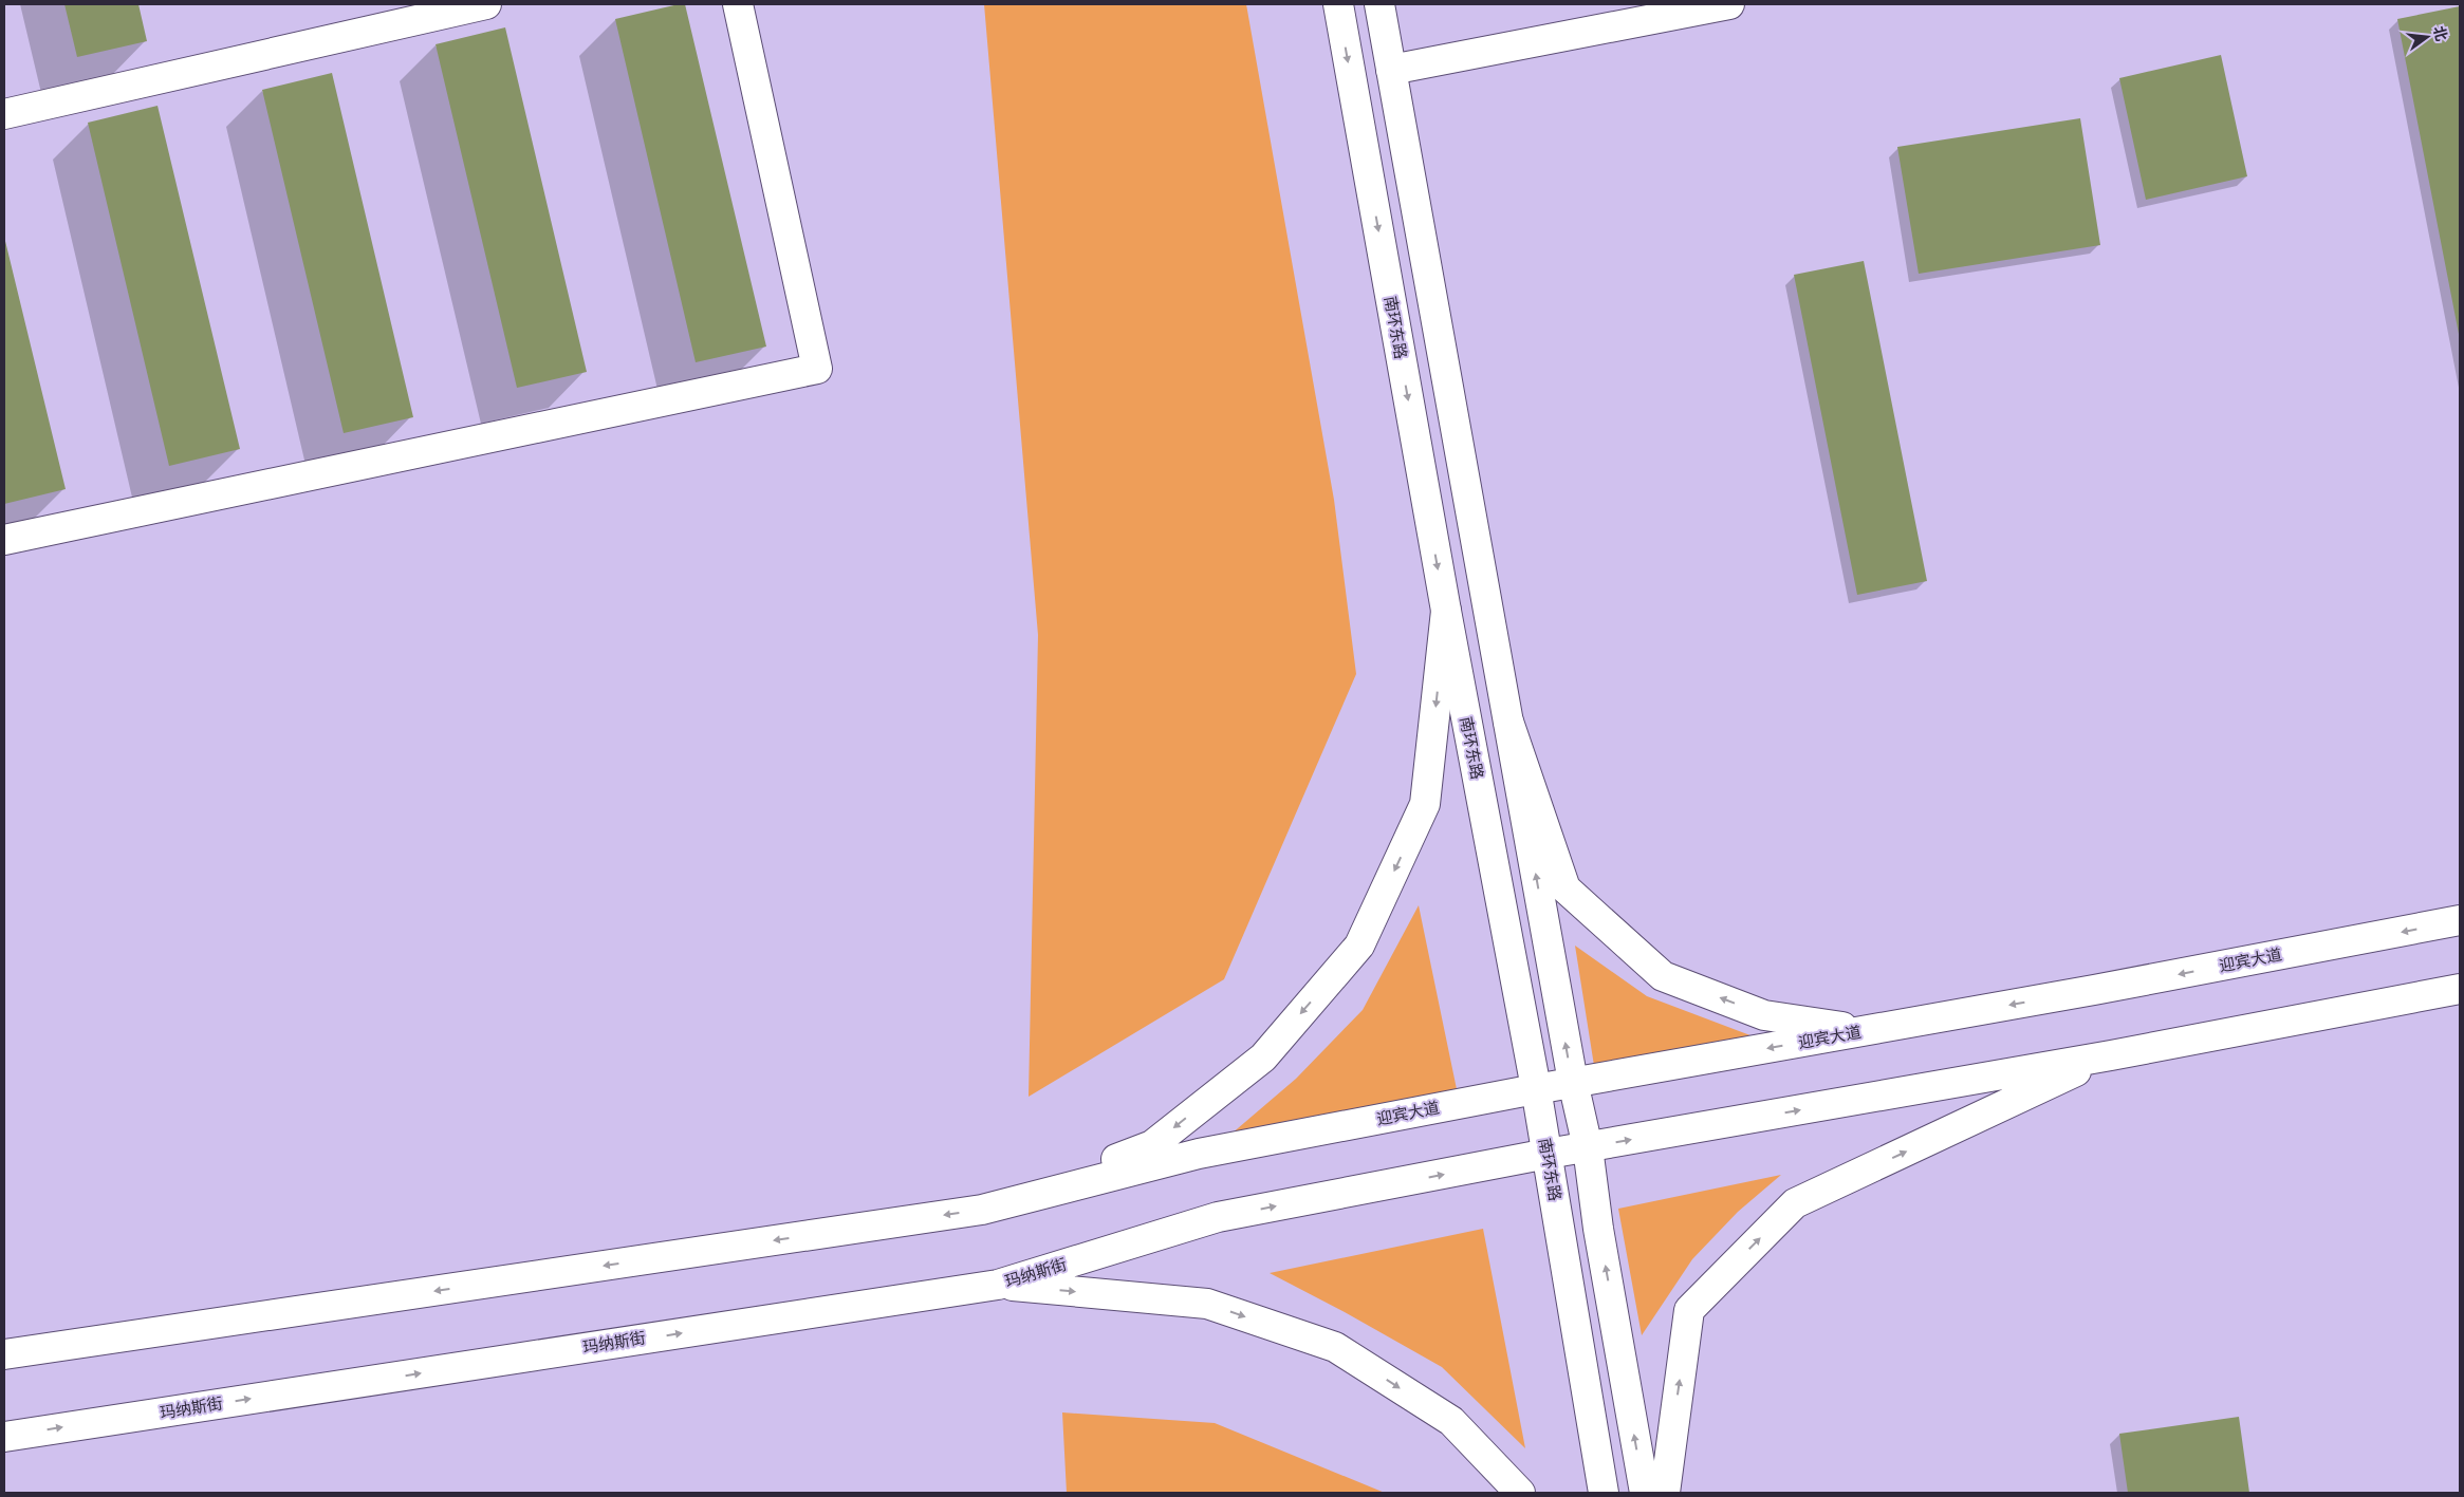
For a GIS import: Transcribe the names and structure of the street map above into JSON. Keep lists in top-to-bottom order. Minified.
{"streets":{"main road":["南环东路","迎宾大道","玛纳斯街"]},"crossings":[["南环东路","迎宾大道"],["南环东路","玛纳斯街"]],"north":"right"}
